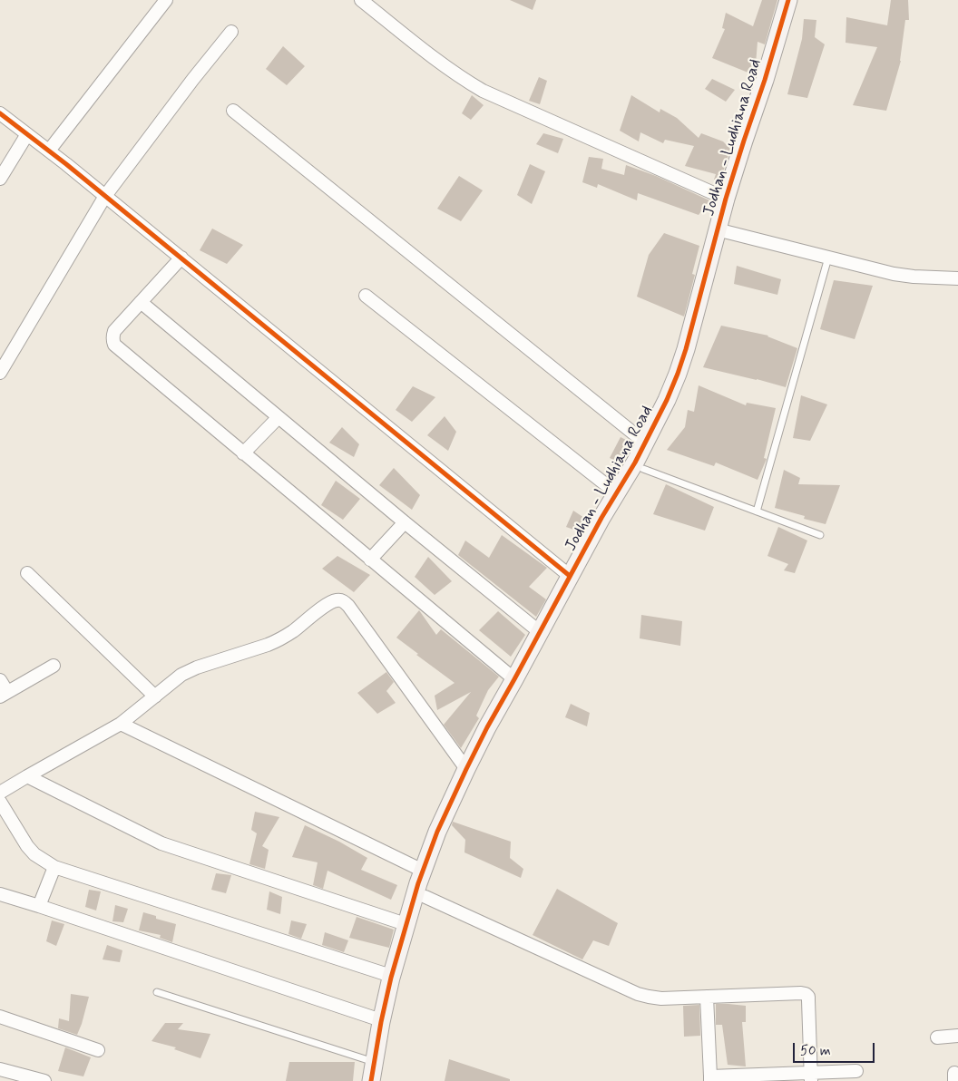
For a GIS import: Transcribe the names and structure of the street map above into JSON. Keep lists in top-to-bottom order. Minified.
{"streets":{"street":["Jodhan - Ludhiana Road"]},"scale_bar":"50 m"}
